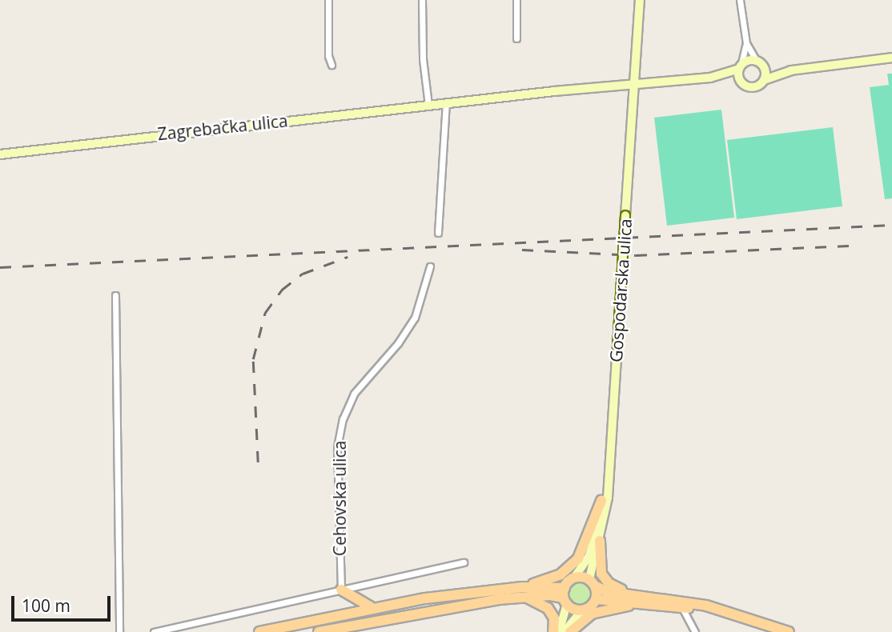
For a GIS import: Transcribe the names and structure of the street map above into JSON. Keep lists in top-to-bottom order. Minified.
{"streets":{"main road":["Zagrebačka ulica","Gospodarska ulica"],"street":["Cehovska ulica"]},"crossings":[["Zagrebačka ulica","Gospodarska ulica"]],"scale_bar":"100 m"}
